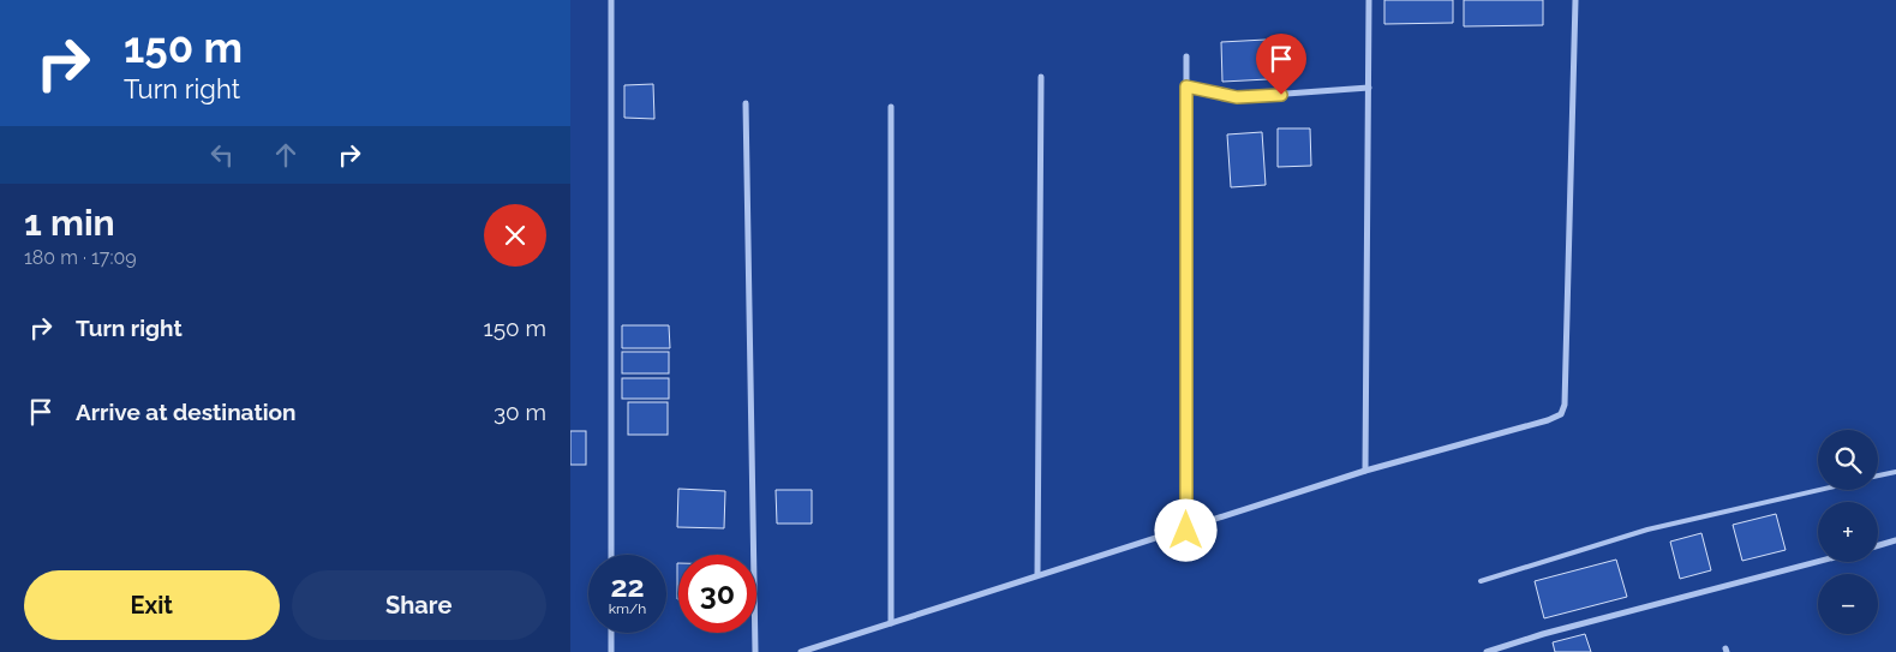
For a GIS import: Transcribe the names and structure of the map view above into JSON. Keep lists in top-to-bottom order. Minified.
{"page":{"turn":["150 m","Turn right"],"heading":["1 min","180 m · 17:09"],"list":[{"name":"Turn right","value":"150 m"},{"name":"Arrive at destination","value":"30 m"}],"map_buttons":["+","−"],"speed":"22 km/h","limit":"30","buttons":["Exit","Share"]}}
